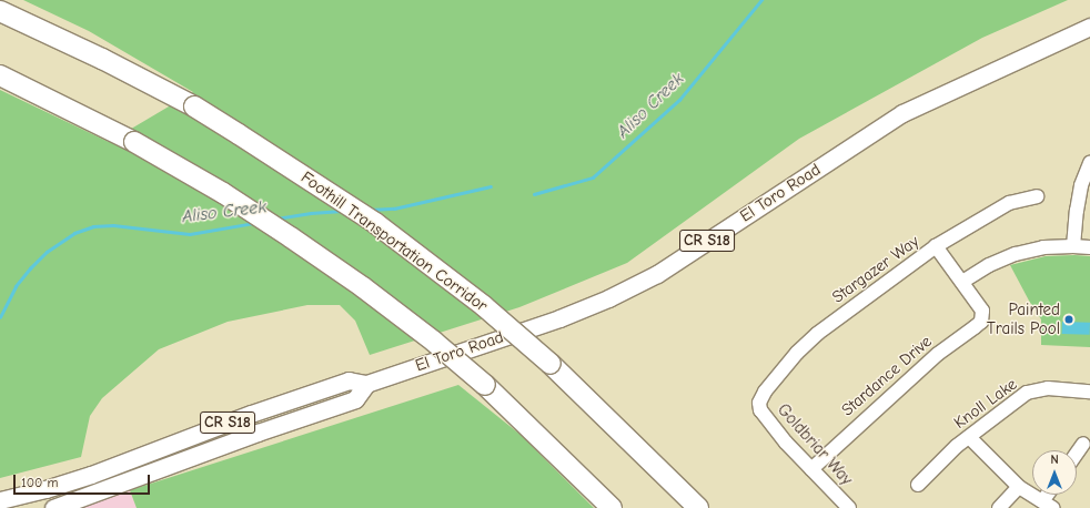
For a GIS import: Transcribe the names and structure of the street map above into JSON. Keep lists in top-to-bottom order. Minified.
{"streets":{"highway":["Foothill Transportation Corridor"],"main road":["El Toro Road","CR S18"],"street":["Stargazer Way","Stardance Drive","Knoll Lake","Goldbriar Way"]},"crossings":[["El Toro Road","CR S18"],["Stargazer Way","Goldbriar Way"],["Stardance Drive","Goldbriar Way"]],"water":["Aliso Creek"],"places":["Painted Trails Pool"],"scale_bar":"100 m","north":"top"}
